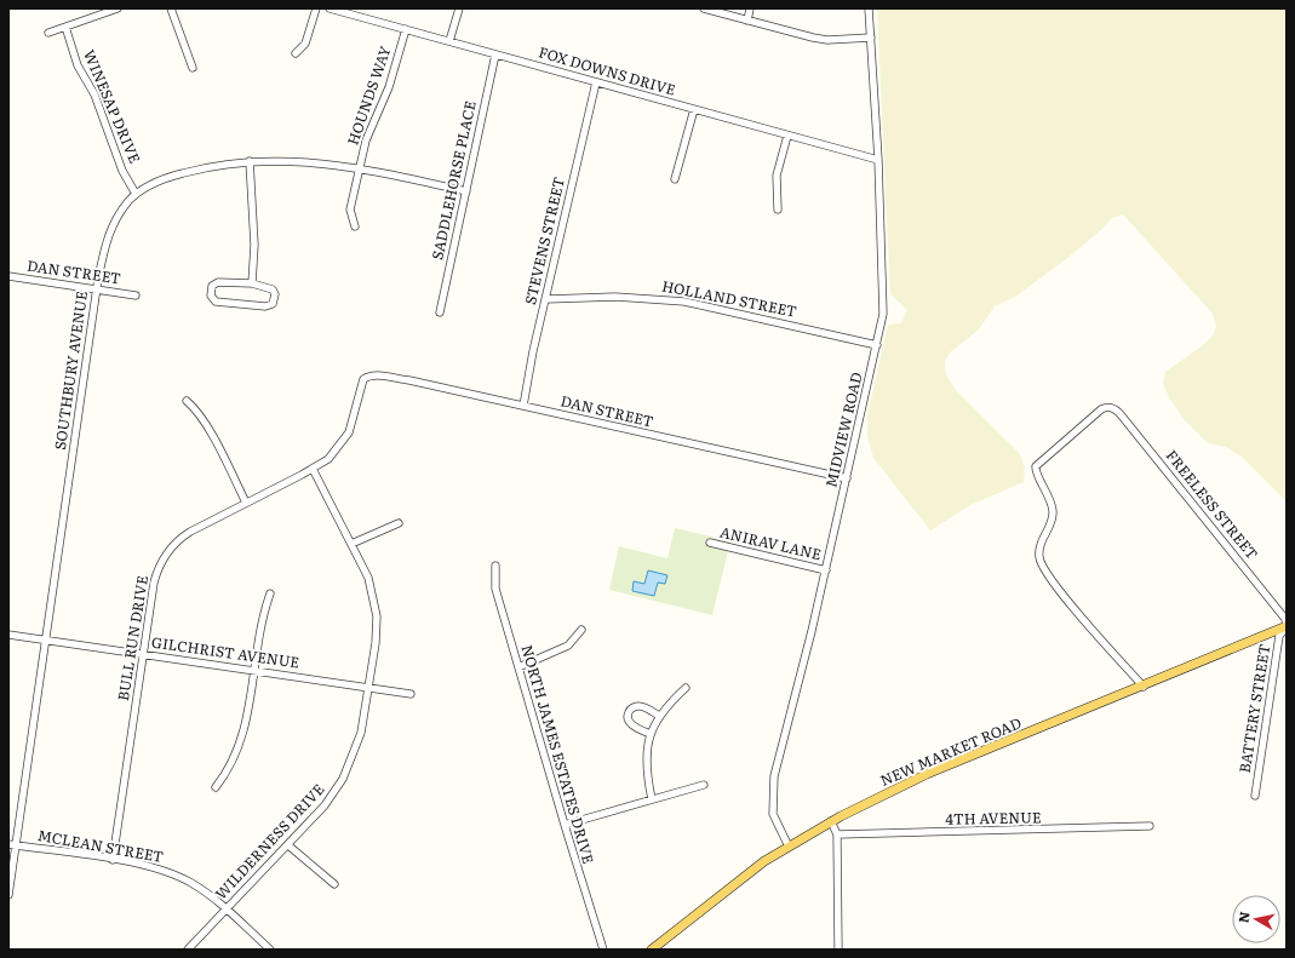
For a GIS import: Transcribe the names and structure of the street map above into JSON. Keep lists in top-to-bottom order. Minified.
{"streets":{"main road":["NEW MARKET ROAD"],"street":["FOX DOWNS DRIVE","HOUNDS WAY","WINESAP DRIVE","SADDLEHORSE PLACE","STEVENS STREET","DAN STREET","HOLLAND STREET","SOUTHBURY AVENUE","MIDVIEW ROAD","FREELESS STREET","ANIRAV LANE","BULL RUN DRIVE","GILCHRIST AVENUE","BATTERY STREET","NORTH JAMES ESTATES DRIVE","4TH AVENUE","WILDERNESS DRIVE","MCLEAN STREET"]},"crossings":[["FOX DOWNS DRIVE","HOUNDS WAY"],["FOX DOWNS DRIVE","SADDLEHORSE PLACE"],["FOX DOWNS DRIVE","STEVENS STREET"],["FOX DOWNS DRIVE","MIDVIEW ROAD"],["HOUNDS WAY","SOUTHBURY AVENUE"],["WINESAP DRIVE","SOUTHBURY AVENUE"],["SADDLEHORSE PLACE","SOUTHBURY AVENUE"],["STEVENS STREET","DAN STREET"],["STEVENS STREET","HOLLAND STREET"],["DAN STREET","SOUTHBURY AVENUE"],["DAN STREET","MIDVIEW ROAD"],["DAN STREET","BULL RUN DRIVE"],["HOLLAND STREET","MIDVIEW ROAD"],["SOUTHBURY AVENUE","GILCHRIST AVENUE"],["SOUTHBURY AVENUE","MCLEAN STREET"],["MIDVIEW ROAD","ANIRAV LANE"],["MIDVIEW ROAD","NEW MARKET ROAD"],["FREELESS STREET","BATTERY STREET"],["FREELESS STREET","NEW MARKET ROAD"],["BULL RUN DRIVE","GILCHRIST AVENUE"],["BULL RUN DRIVE","WILDERNESS DRIVE"],["BULL RUN DRIVE","MCLEAN STREET"],["GILCHRIST AVENUE","WILDERNESS DRIVE"],["BATTERY STREET","NEW MARKET ROAD"],["WILDERNESS DRIVE","MCLEAN STREET"]],"north":"left"}
